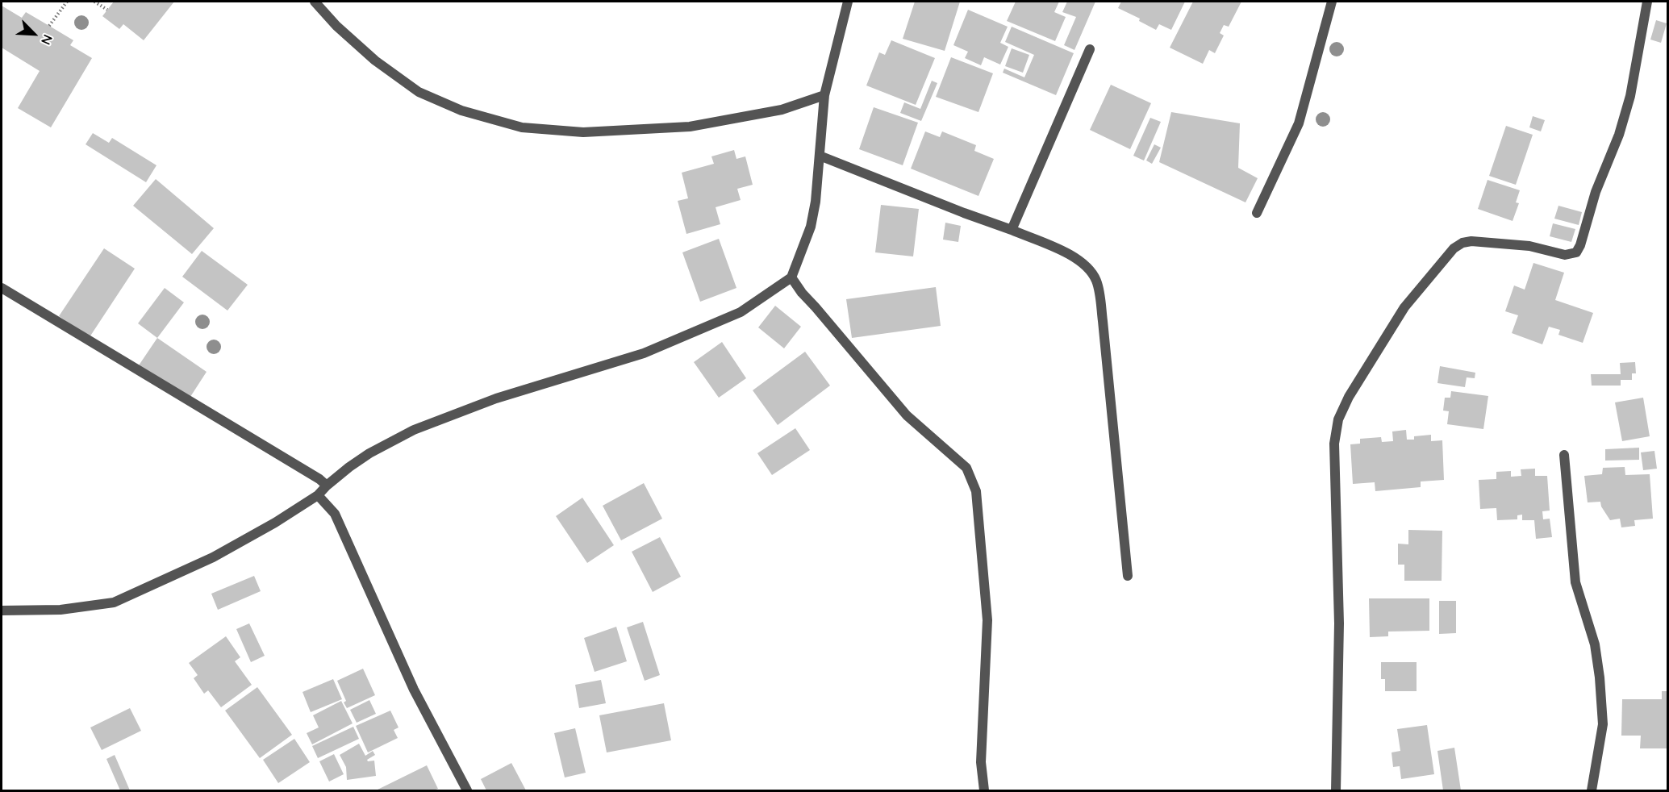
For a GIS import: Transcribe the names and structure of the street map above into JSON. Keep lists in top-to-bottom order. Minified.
{"north":"bottom right"}
